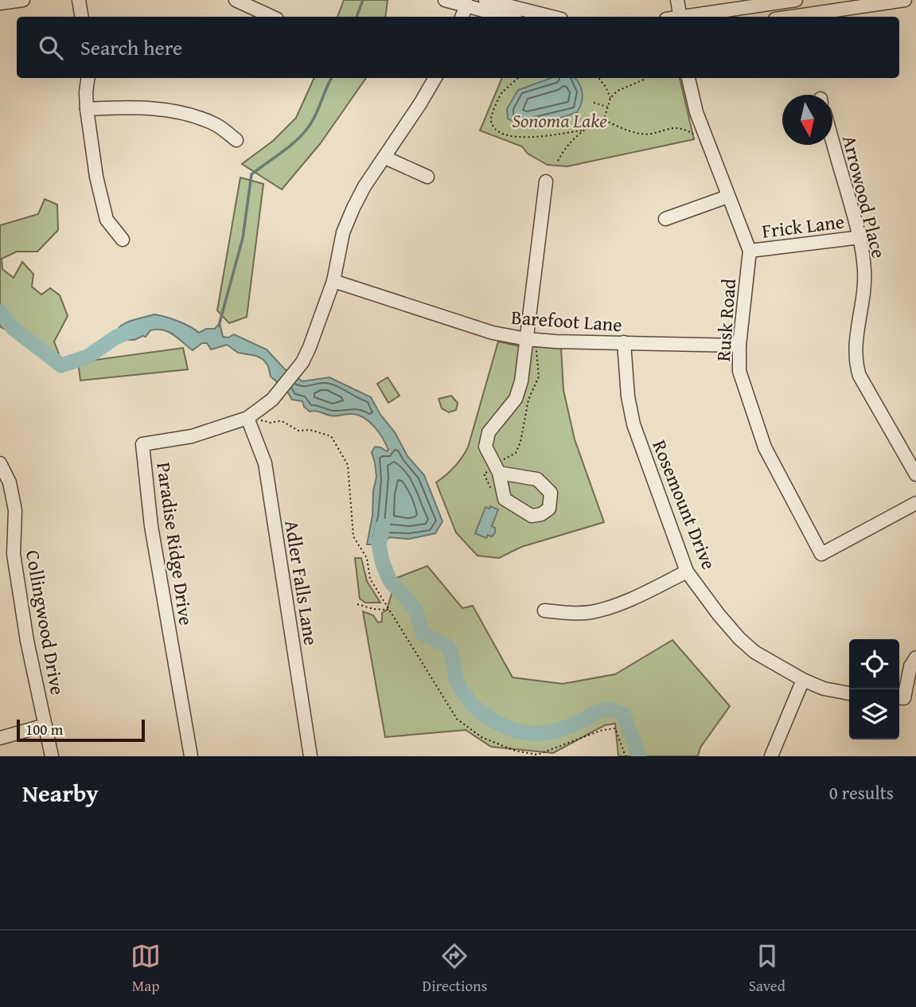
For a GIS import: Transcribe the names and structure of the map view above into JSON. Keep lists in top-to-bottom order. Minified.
{"streets":{"street":["Arrowood Place","Frick Lane","Rusk Road","Barefoot Lane","Rosemount Drive","Paradise Ridge Drive","Adler Falls Lane","Collingwood Drive"]},"crossings":[["Arrowood Place","Frick Lane"],["Frick Lane","Rusk Road"],["Rusk Road","Barefoot Lane"],["Barefoot Lane","Rosemount Drive"],["Barefoot Lane","Paradise Ridge Drive"],["Paradise Ridge Drive","Adler Falls Lane"]],"parks":["Sonoma Lake"],"scale_bar":"100 m","north":"bottom","page":{"search":"Search here","scale":"100 m","heading":["Nearby","0 results"],"nav":["Map","Directions","Saved"]}}
